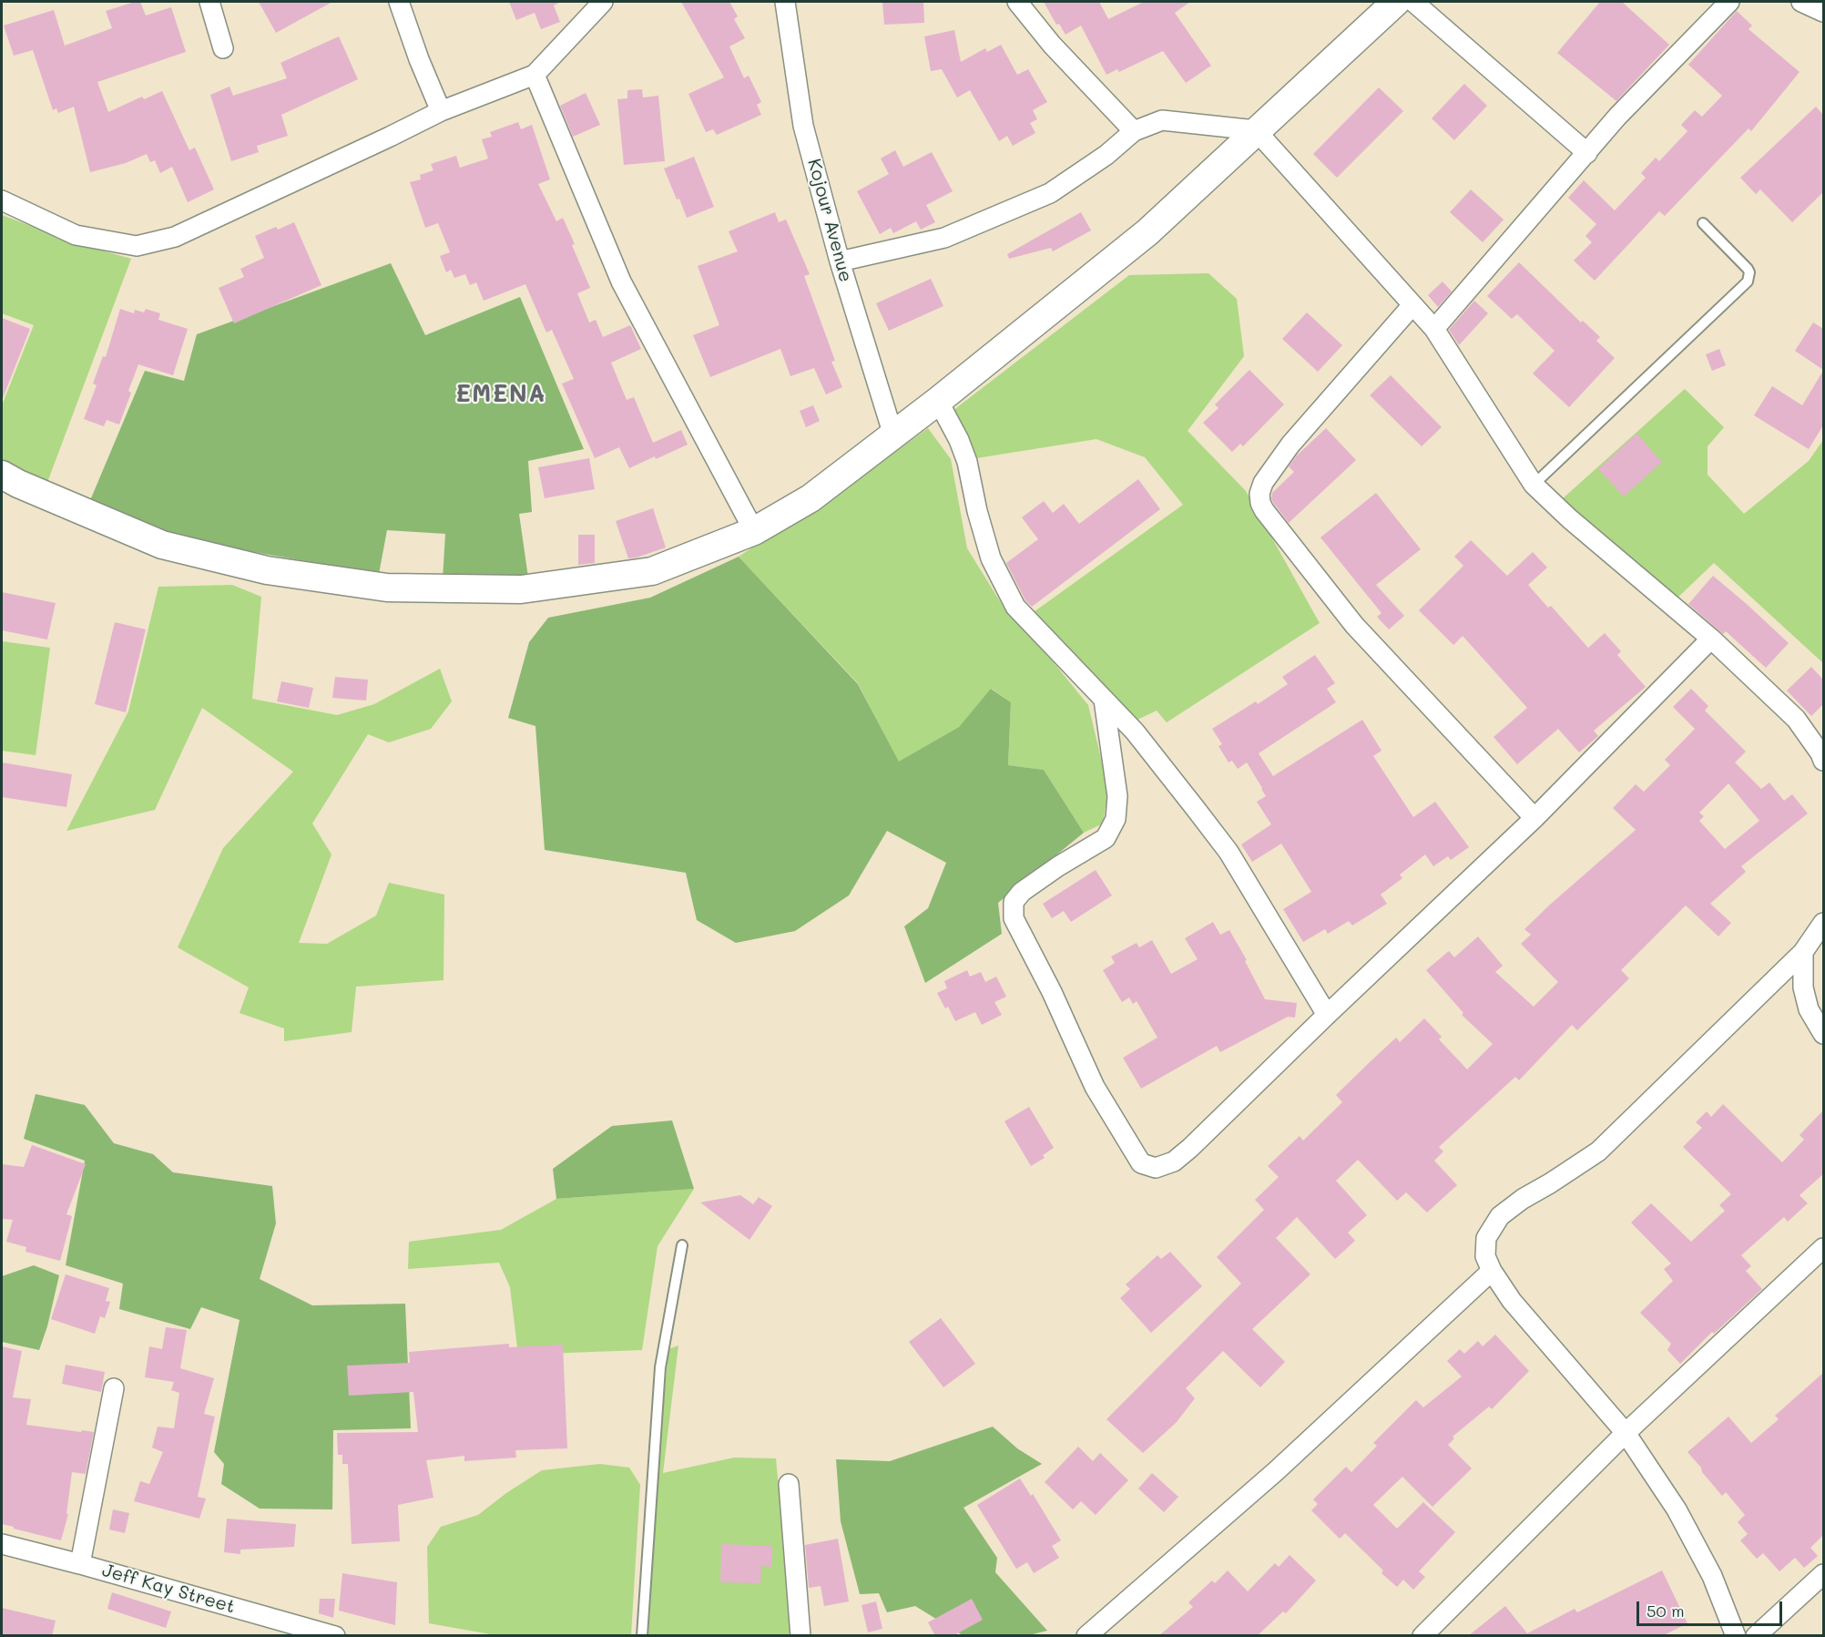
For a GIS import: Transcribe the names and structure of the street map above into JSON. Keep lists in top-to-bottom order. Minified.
{"streets":{"street":["Kojour Avenue","Jeff Kay Street"]},"districts":["EMENA"],"scale_bar":"50 m"}
